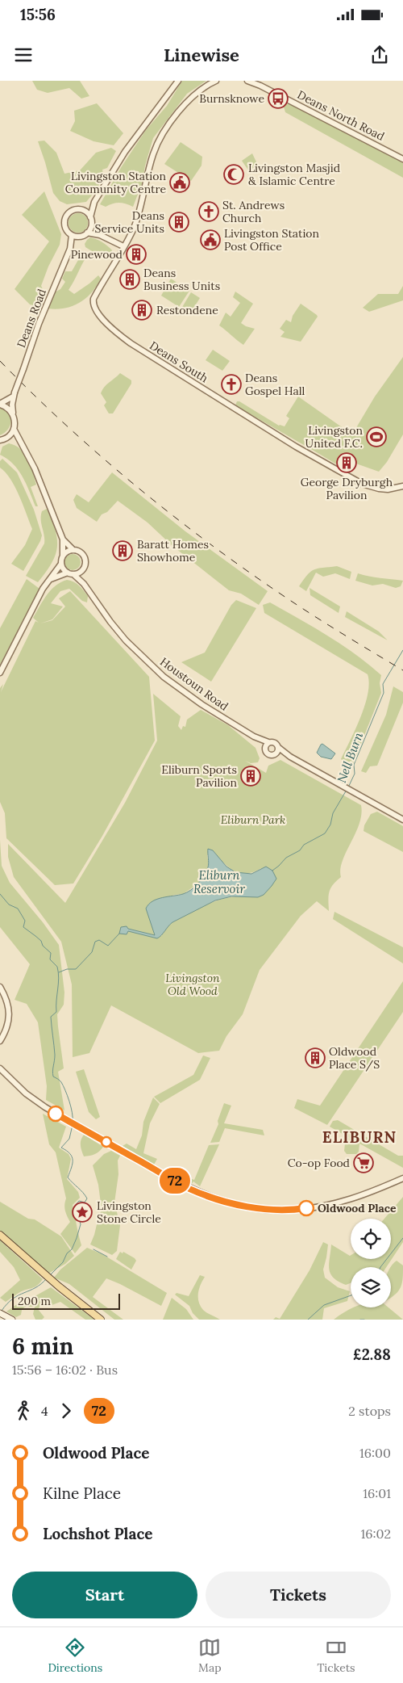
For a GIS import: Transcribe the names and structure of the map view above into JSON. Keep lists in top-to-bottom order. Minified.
{"streets":{"street":["Deans North Road","Deans Road","Deans South","Houstoun Road"]},"districts":["ELIBURN"],"water":["Nell Burn","Eliburn Reservoir"],"parks":["Eliburn Park","Livingston Old Wood"],"places":{"bus stop":["Burnsknowe"],"mosque":["Livingston Masjid & Islamic Centre"],"public building":["Livingston Station Community Centre","Livingston Station Post Office"],"church":["St. Andrews Church","Deans Gospel Hall"],"building":["Deans Service Units","Pinewood","Deans Business Units","Restondene","George Dryburgh Pavilion","Baratt Homes Showhome","Eliburn Sports Pavilion","Oldwood Place S/S"],"sports":["Livingston United F.C."],"supermarket":["Co-op Food"],"other":["Oldwood Place"],"place":["Livingston Stone Circle"]},"lines":["bus line 72"],"scale_bar":"200 m","page":{"status":"15:56","header":"Linewise","on_map":"72","scale":"200 m","heading":["6 min","15:56 – 16:02 · Bus","£2.88"],"legs":["4","72","2 stops"],"list":[{"name":"Oldwood Place","value":"16:00"},{"name":"Kilne Place","value":"16:01"},{"name":"Lochshot Place","value":"16:02"}],"buttons":["Start","Tickets"],"tabs":["Directions","Map","Tickets"]}}
